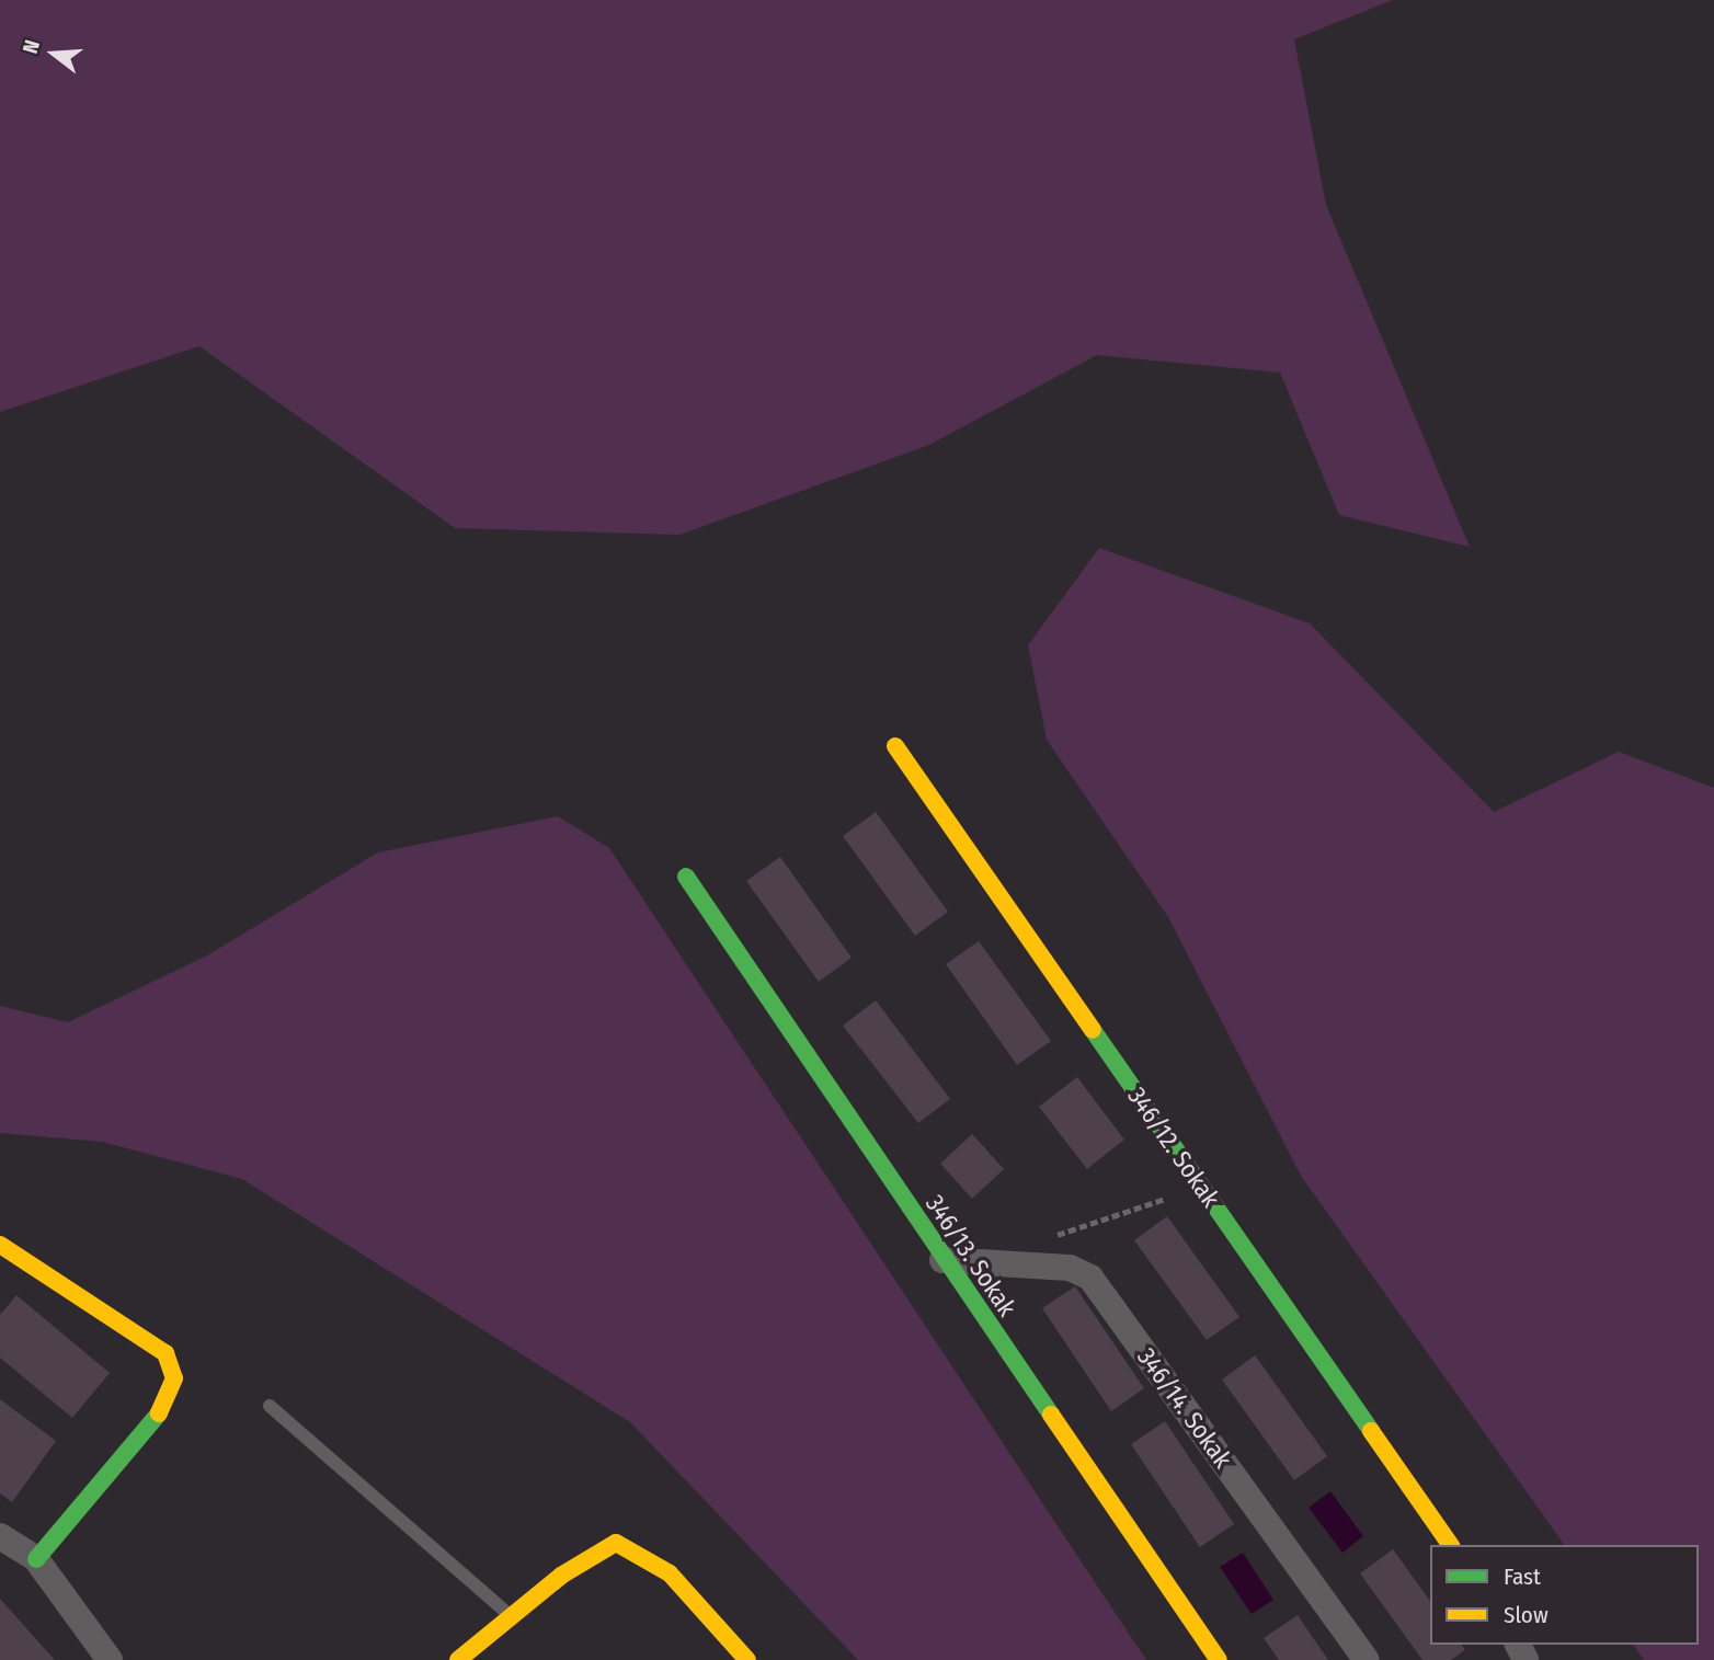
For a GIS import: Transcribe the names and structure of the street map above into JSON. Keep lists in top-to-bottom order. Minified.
{"streets":{"street":["346/12. Sokak","346/13. Sokak","346/14. Sokak"]},"crossings":[["346/13. Sokak","346/14. Sokak"]],"legend":["Fast","Slow"],"north":"left"}
